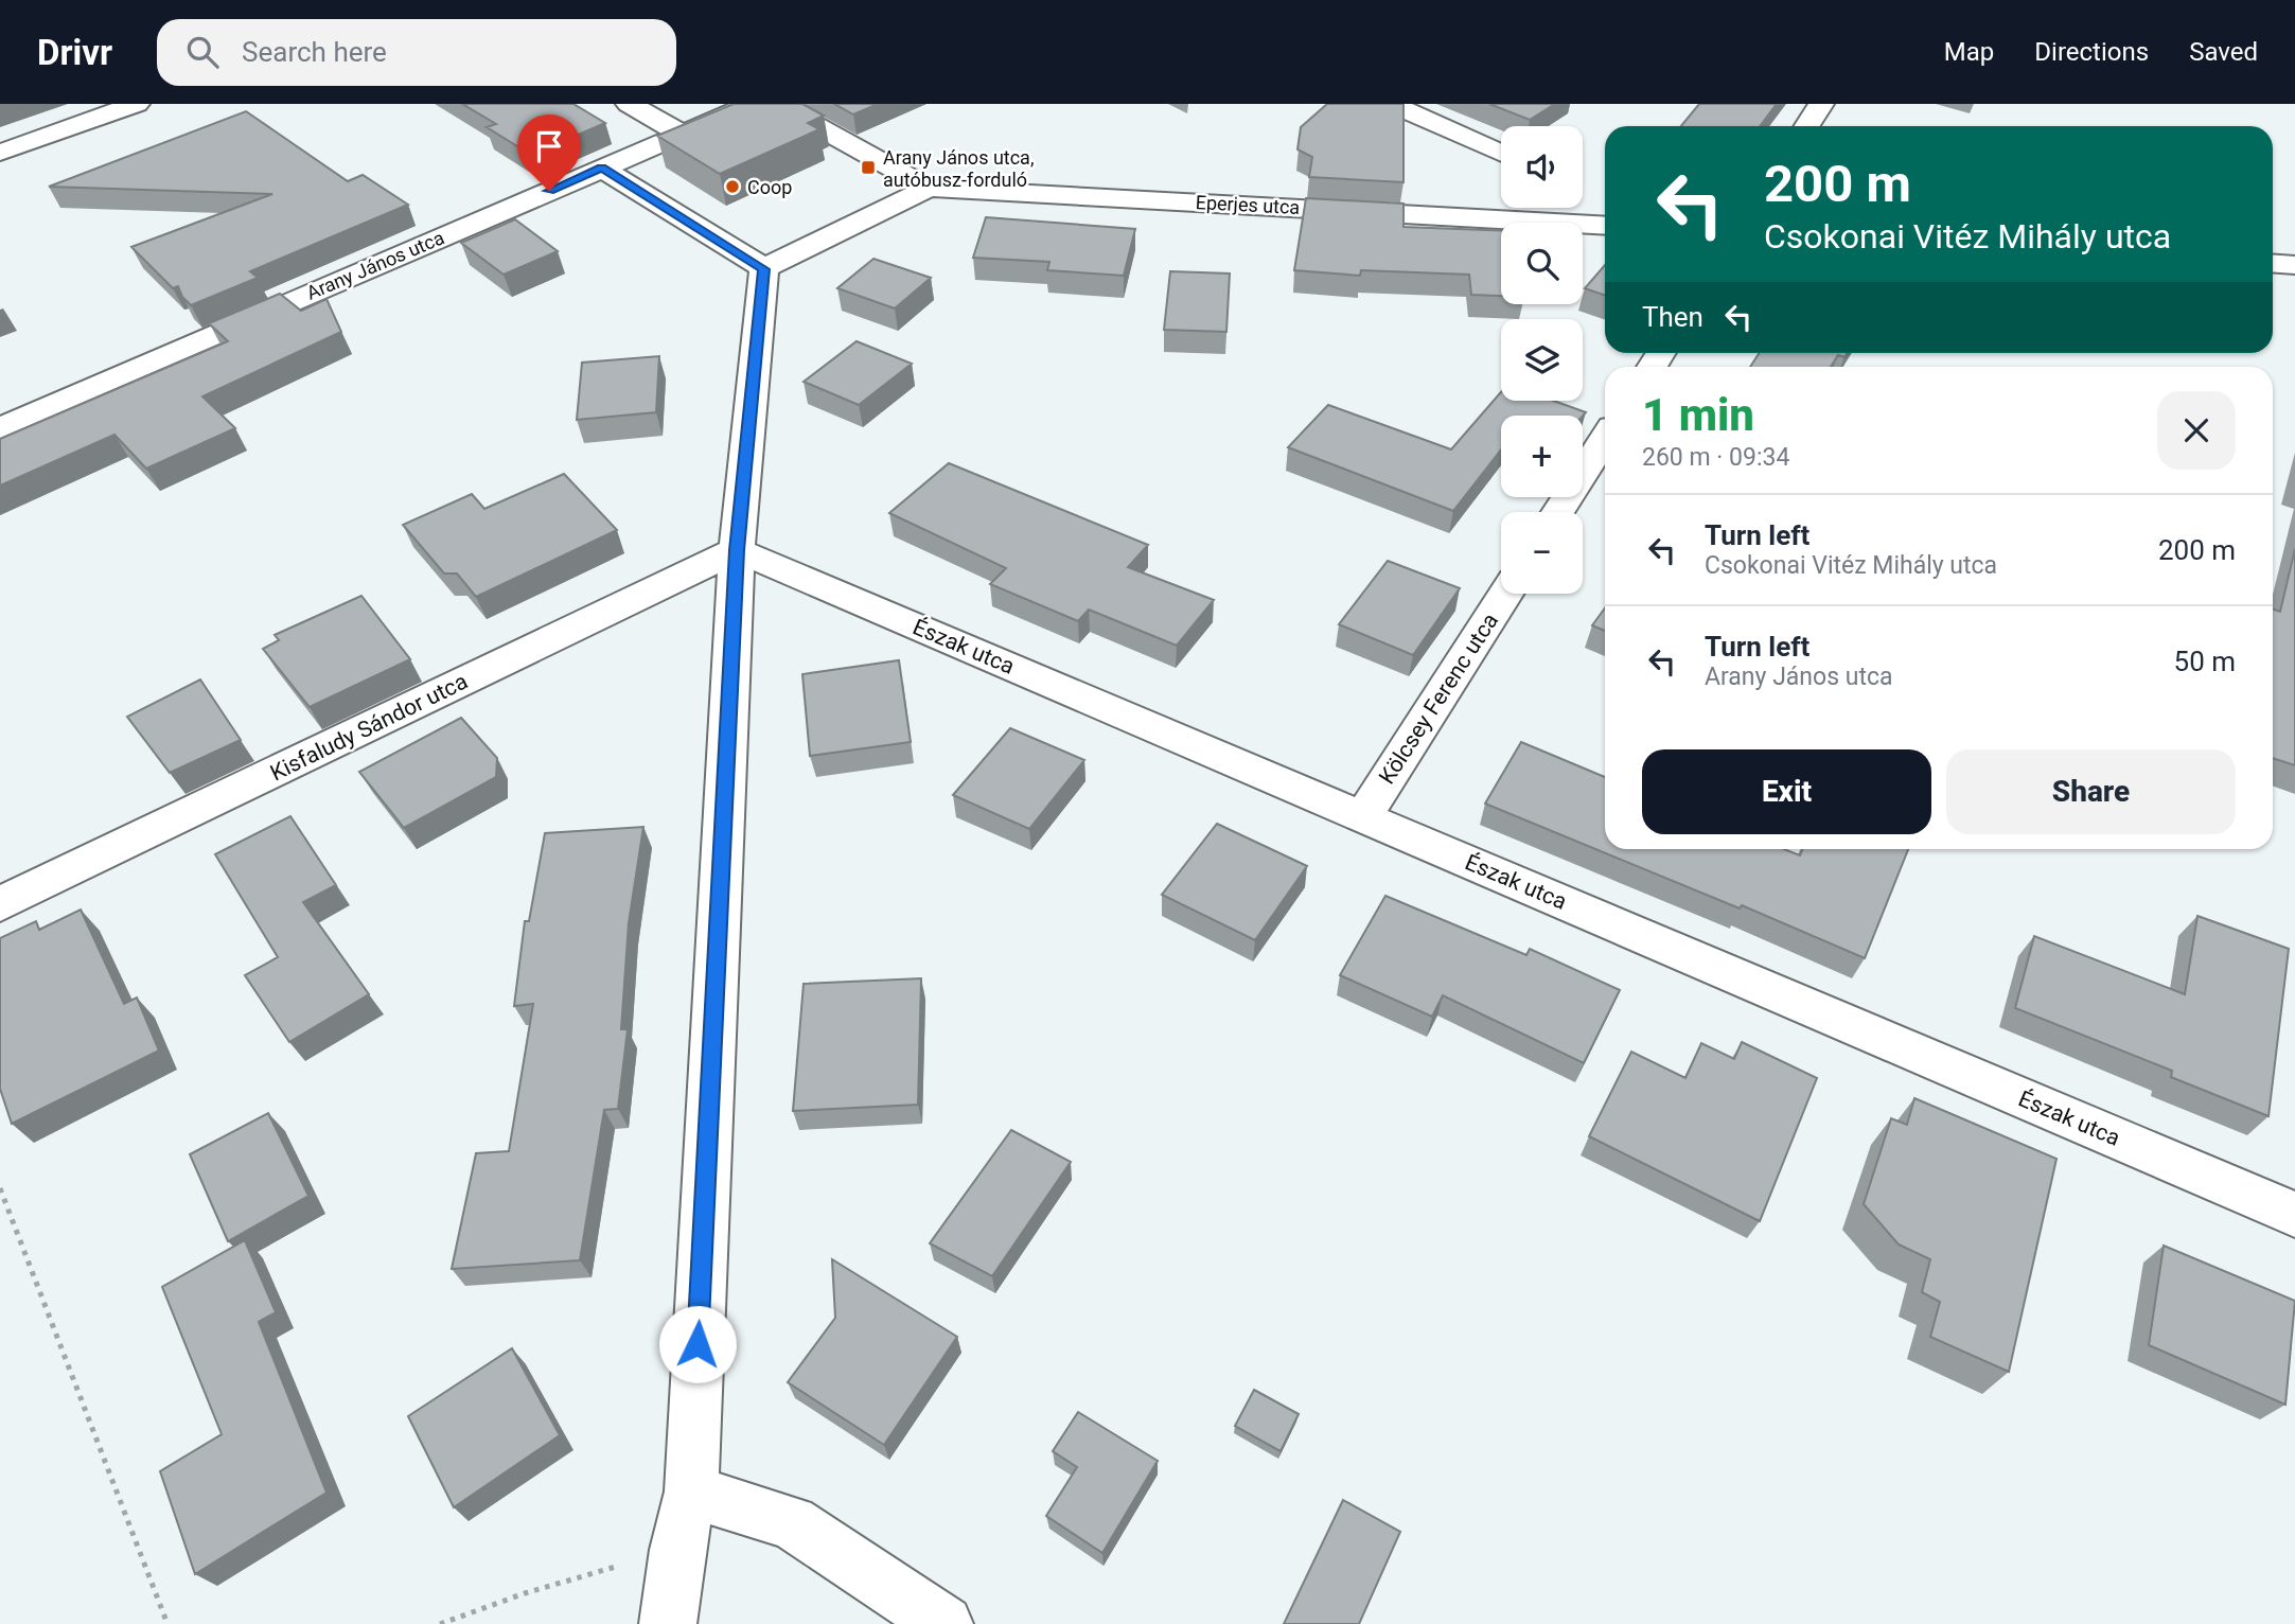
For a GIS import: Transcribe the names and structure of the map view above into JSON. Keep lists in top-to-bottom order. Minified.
{"streets":{"street":["Eperjes utca","Arany János utca","Észak utca","Kölcsey Ferenc utca","Kisfaludy Sándor utca"]},"crossings":[["Észak utca","Kölcsey Ferenc utca"],["Észak utca","Kisfaludy Sándor utca"]],"places":{"transit":["Arany János utca, autóbusz-forduló"],"other":["Coop"]},"page":{"header":"Drivr","search":"Search here","nav":["Map","Directions","Saved"],"map_buttons":["+","−"],"turn":["200 m","Csokonai Vitéz Mihály utca"],"then":"Then","heading":["1 min","260 m · 09:34"],"list":[{"name":"Turn left","note":"Csokonai Vitéz Mihály utca","value":"200 m"},{"name":"Turn left","note":"Arany János utca","value":"50 m"}],"buttons":["Exit","Share"]}}
